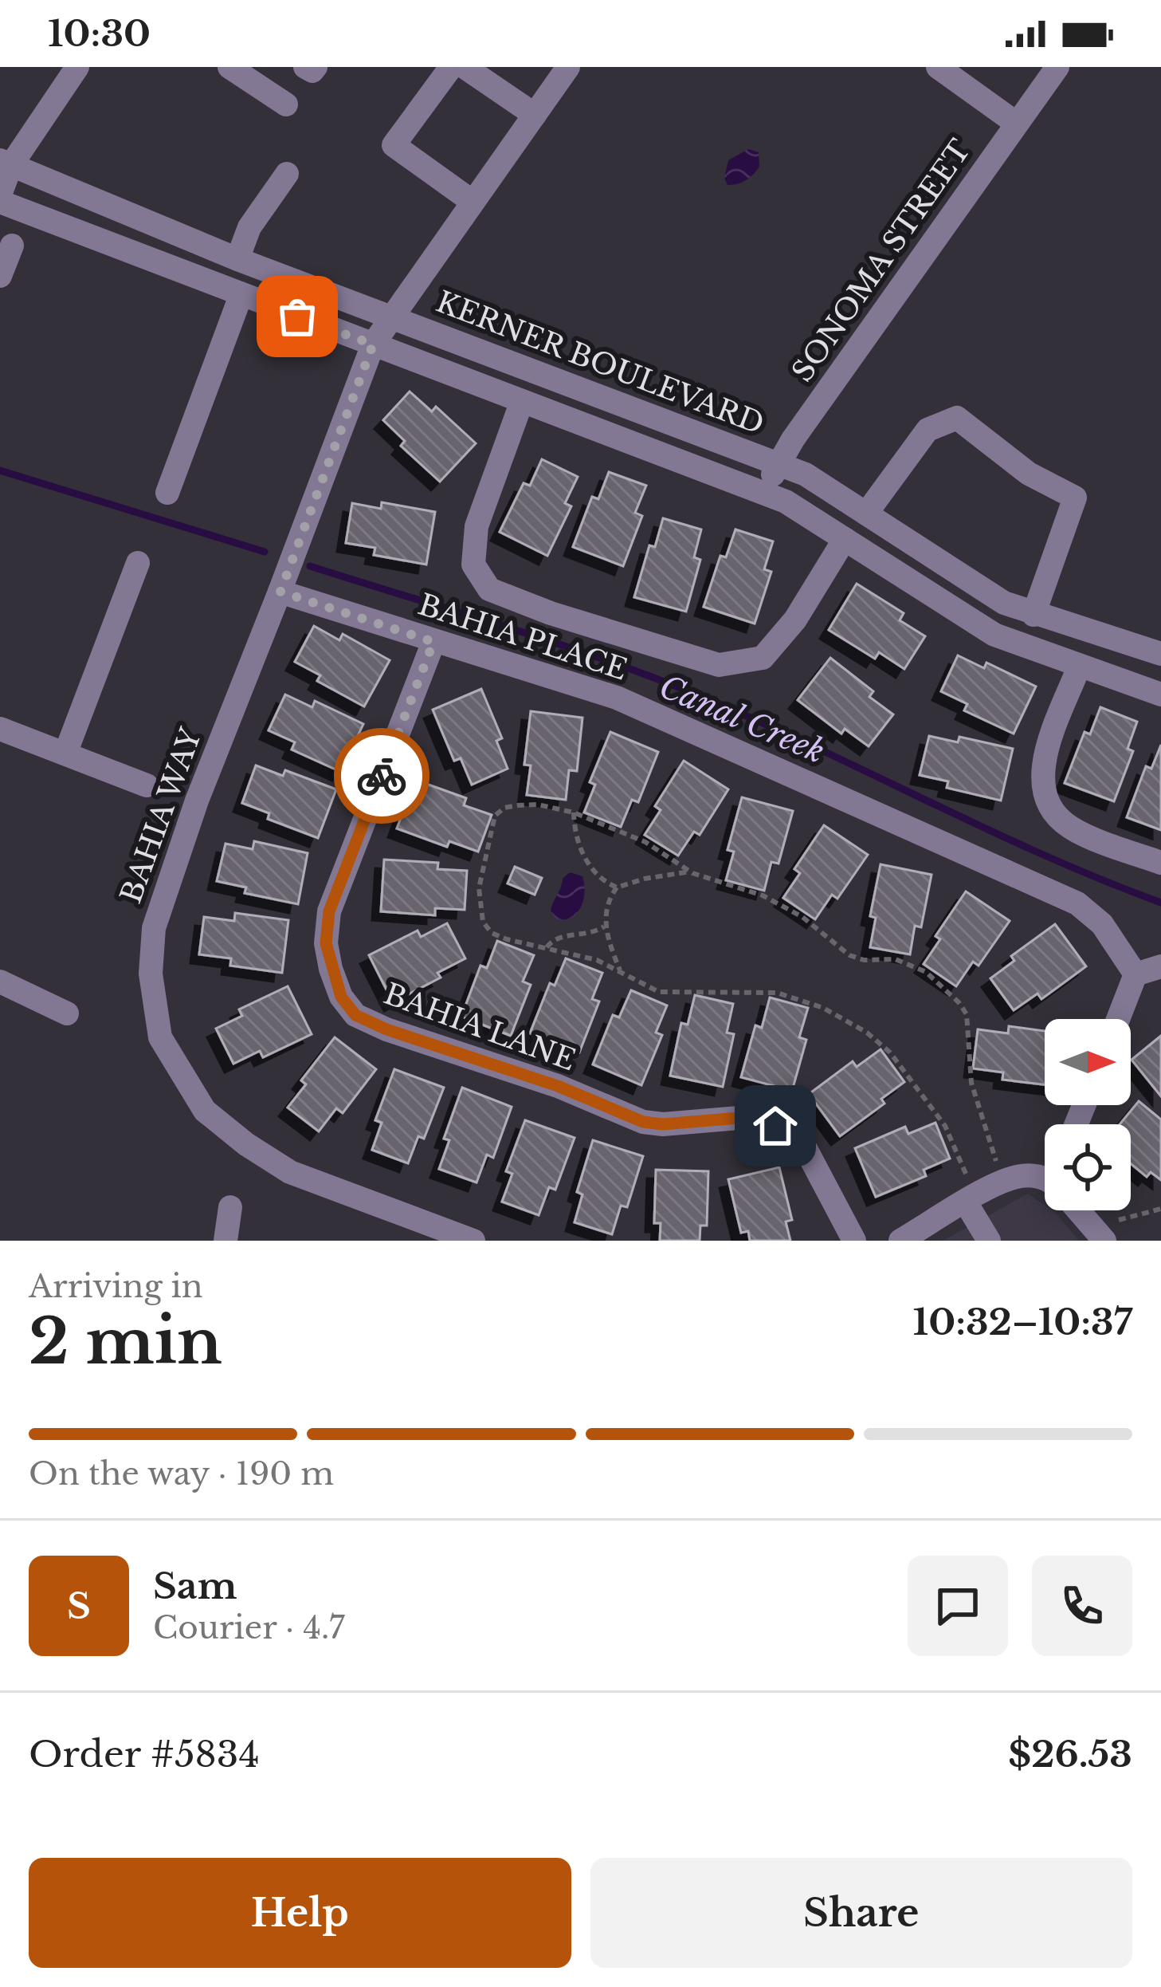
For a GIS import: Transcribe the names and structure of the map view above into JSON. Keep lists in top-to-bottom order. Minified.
{"streets":{"street":["SONOMA STREET","KERNER BOULEVARD","BAHIA PLACE","BAHIA WAY","BAHIA LANE"]},"crossings":[["SONOMA STREET","KERNER BOULEVARD"],["KERNER BOULEVARD","BAHIA WAY"],["BAHIA PLACE","BAHIA WAY"],["BAHIA PLACE","BAHIA LANE"]],"water":["Canal Creek"],"north":"right","page":{"status":"10:30","heading":["2 min","Arriving in","10:32–10:37"],"panel":["Sam","Courier · 4.7","Order #5834","$26.53"],"bar":"On the way · 190 m","round":"S","buttons":["Help","Share"]}}
